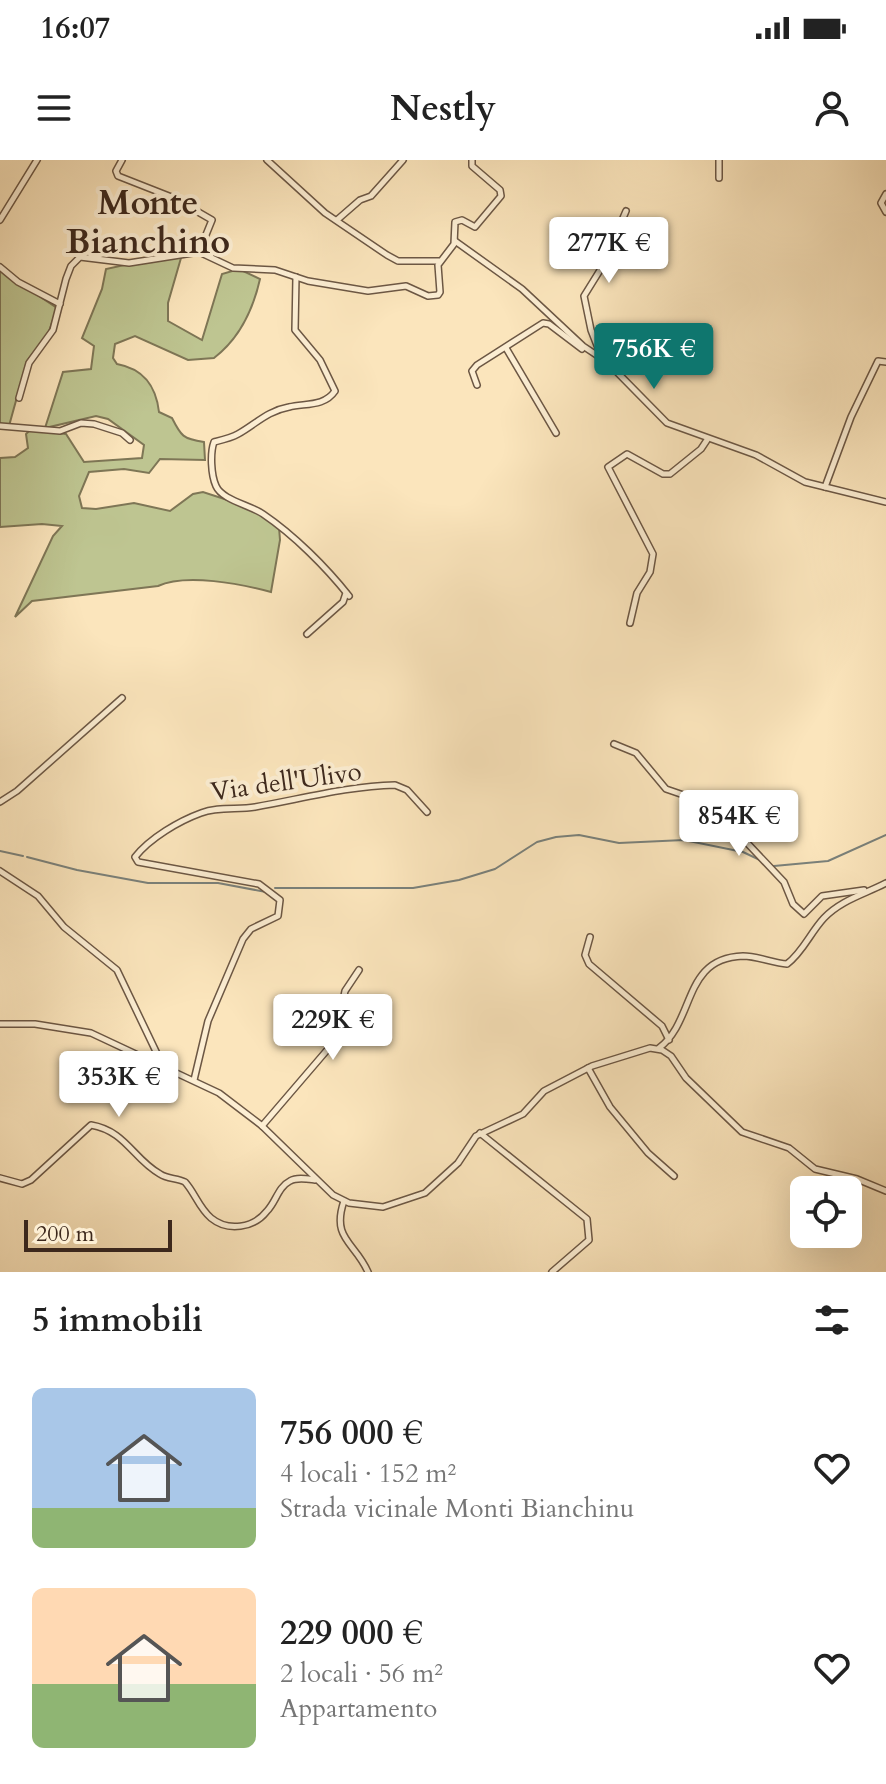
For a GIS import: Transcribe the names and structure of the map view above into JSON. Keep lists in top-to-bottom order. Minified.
{"streets":{"street":["Via dell'Ulivo"]},"districts":["Monte Bianchino"],"scale_bar":"200 m","page":{"status":"16:07","header":"Nestly","price":["277K €","756K €","854K €","229K €","353K €"],"scale":"200 m","heading":"5 immobili","list":[{"name":"756 000 €","note":"4 locali · 152 m² · Strada vicinale Monti Bianchinu"},{"name":"229 000 €","note":"2 locali · 56 m² · Appartamento"}]}}
